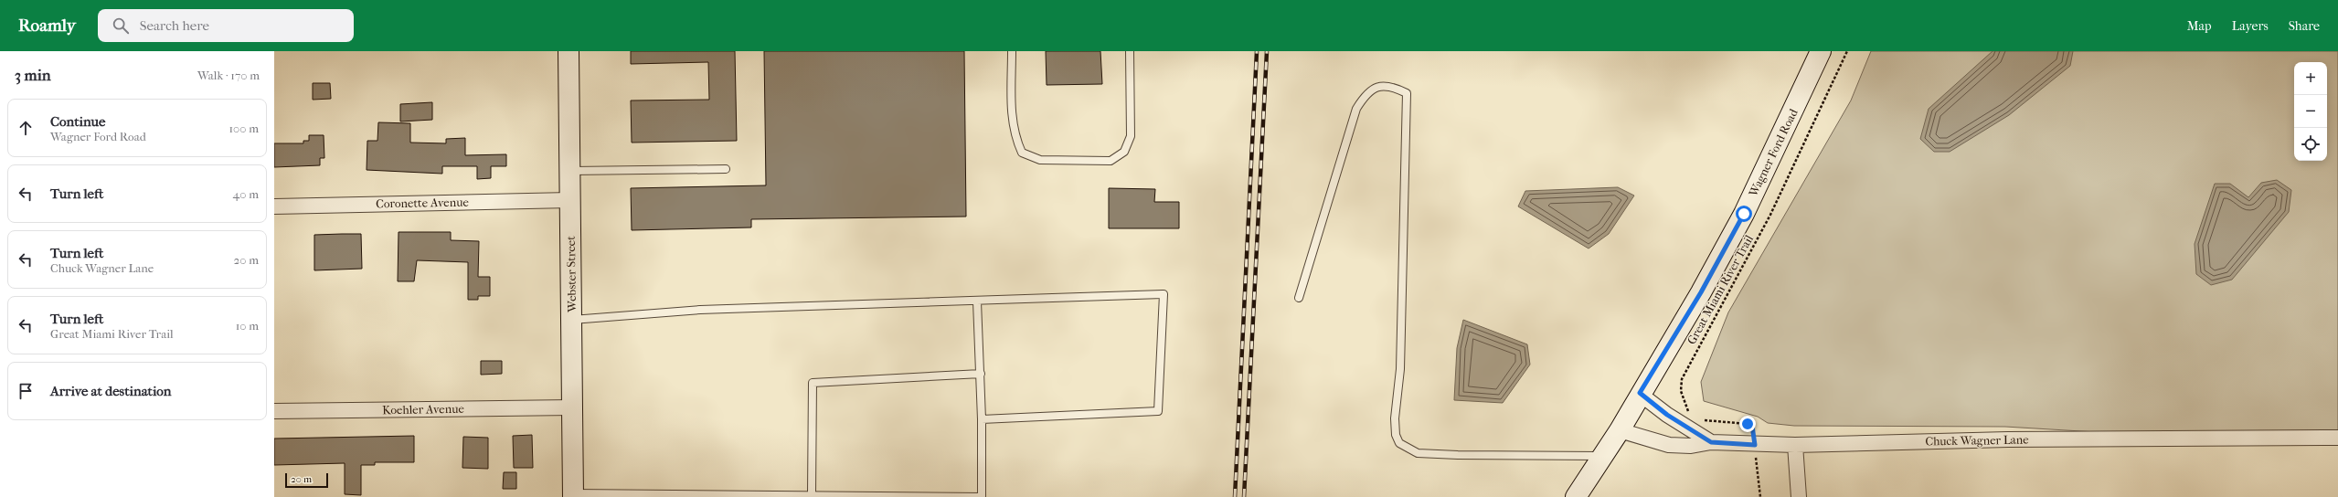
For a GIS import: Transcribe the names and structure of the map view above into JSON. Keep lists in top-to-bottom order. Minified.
{"streets":{"main road":["Wagner Ford Road","Webster Street"],"street":["Coronette Avenue","Koehler Avenue","Chuck Wagner Lane"],"path":["Great Miami River Trail"]},"crossings":[["Wagner Ford Road","Chuck Wagner Lane"],["Coronette Avenue","Webster Street"],["Webster Street","Koehler Avenue"]],"scale_bar":"20 m","page":{"header":"Roamly","search":"Search here","nav":["Map","Layers","Share"],"heading":["3 min","Walk · 170 m"],"map_buttons":["+","−"],"list":[["Continue","Wagner Ford Road","100 m"],["Turn left","40 m"],["Turn left","Chuck Wagner Lane","20 m"],["Turn left","Great Miami River Trail","10 m"],"Arrive at destination"],"scale":"20 m"}}
